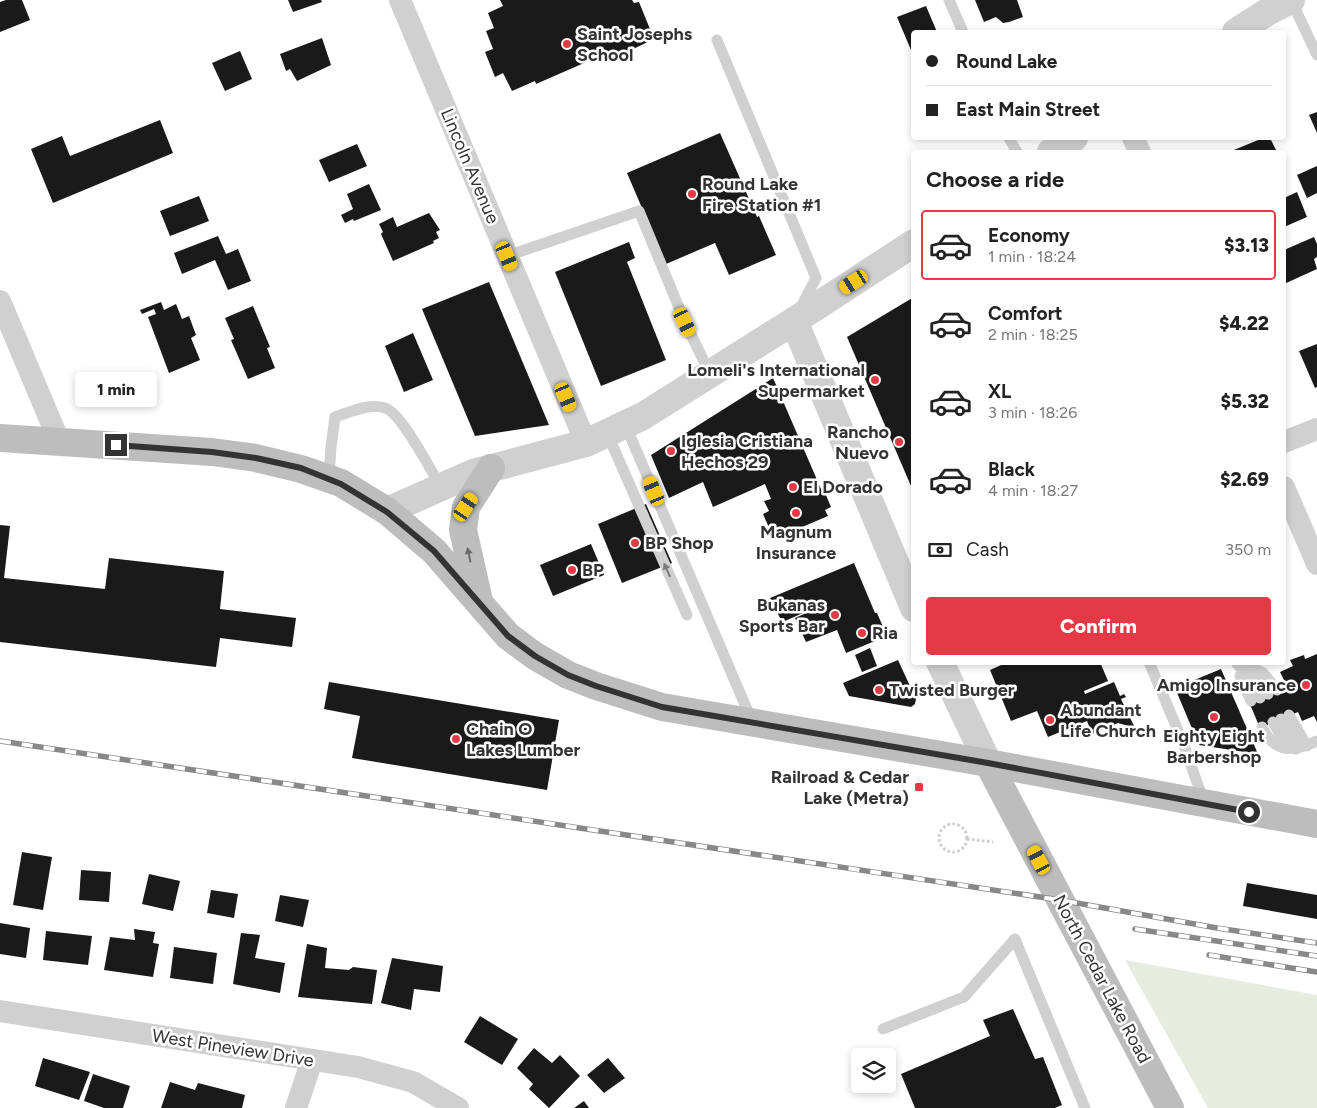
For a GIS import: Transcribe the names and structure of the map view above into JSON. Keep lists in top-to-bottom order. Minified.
{"streets":{"main road":["North Cedar Lake Road"],"street":["Lincoln Avenue","West Pineview Drive"]},"places":{"other":["Saint Josephs School","Round Lake Fire Station #1","Lomeli's International Supermarket","Rancho Nuevo","Iglesia Cristiana Hechos 29","El Dorado","Magnum Insurance","BP Shop","BP","Bukanas Sports Bar","Ria","Amigo Insurance","Twisted Burger","Eighty Eight Barbershop","Abundant Life Church","Chain O Lakes Lumber"],"transit":["Railroad & Cedar Lake (Metra)"]},"page":{"banner":["Round Lake","East Main Street"],"heading":"Choose a ride","list":[{"name":"Economy","note":"1 min · 18:24","value":"$3.13"},{"name":"Comfort","note":"2 min · 18:25","value":"$4.22"},{"name":"XL","note":"3 min · 18:26","value":"$5.32"},{"name":"Black","note":"4 min · 18:27","value":"$2.69"}],"bubble":"1 min","pay":["Cash","350 m"],"buttons":"Confirm"}}
